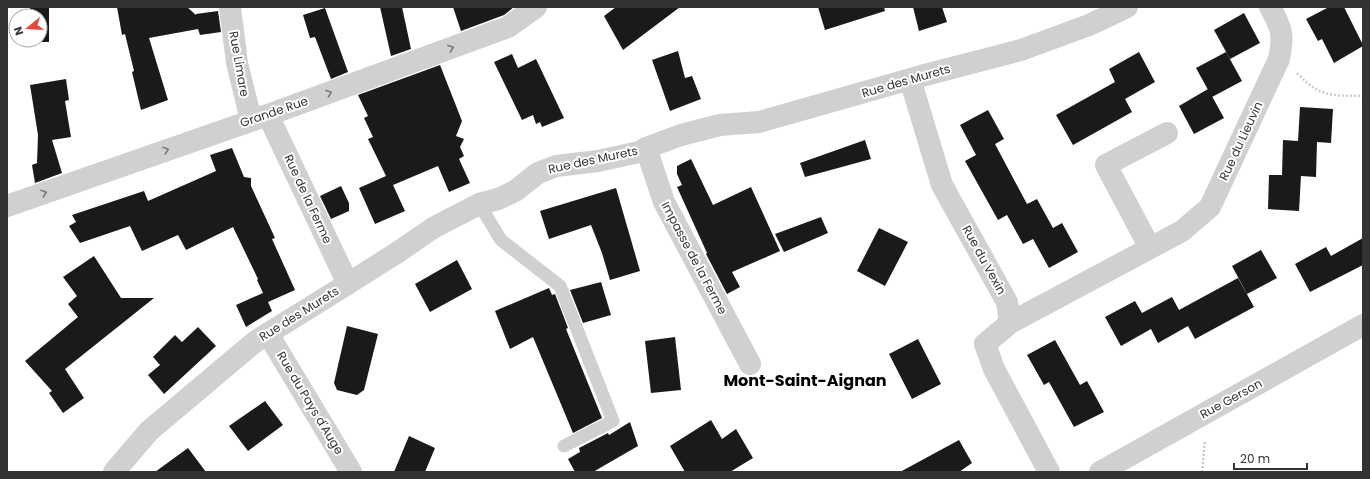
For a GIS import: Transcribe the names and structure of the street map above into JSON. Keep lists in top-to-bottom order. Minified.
{"streets":{"street":["Rue Limare","Rue des Murets","Grande Rue","Rue du Lieuvin","Rue de la Ferme","Impasse de la Ferme","Rue du Vexin","Rue Gerson","Rue du Pays d'Auge"]},"crossings":[["Rue Limare","Grande Rue"],["Rue Limare","Rue de la Ferme"],["Rue des Murets","Rue de la Ferme"],["Rue des Murets","Impasse de la Ferme"],["Rue des Murets","Rue du Vexin"],["Rue des Murets","Rue du Pays d'Auge"],["Grande Rue","Rue de la Ferme"],["Rue du Lieuvin","Rue du Vexin"]],"one_way":["Grande Rue"],"districts":["Mont-Saint-Aignan"],"scale_bar":"20 m","north":"left"}
